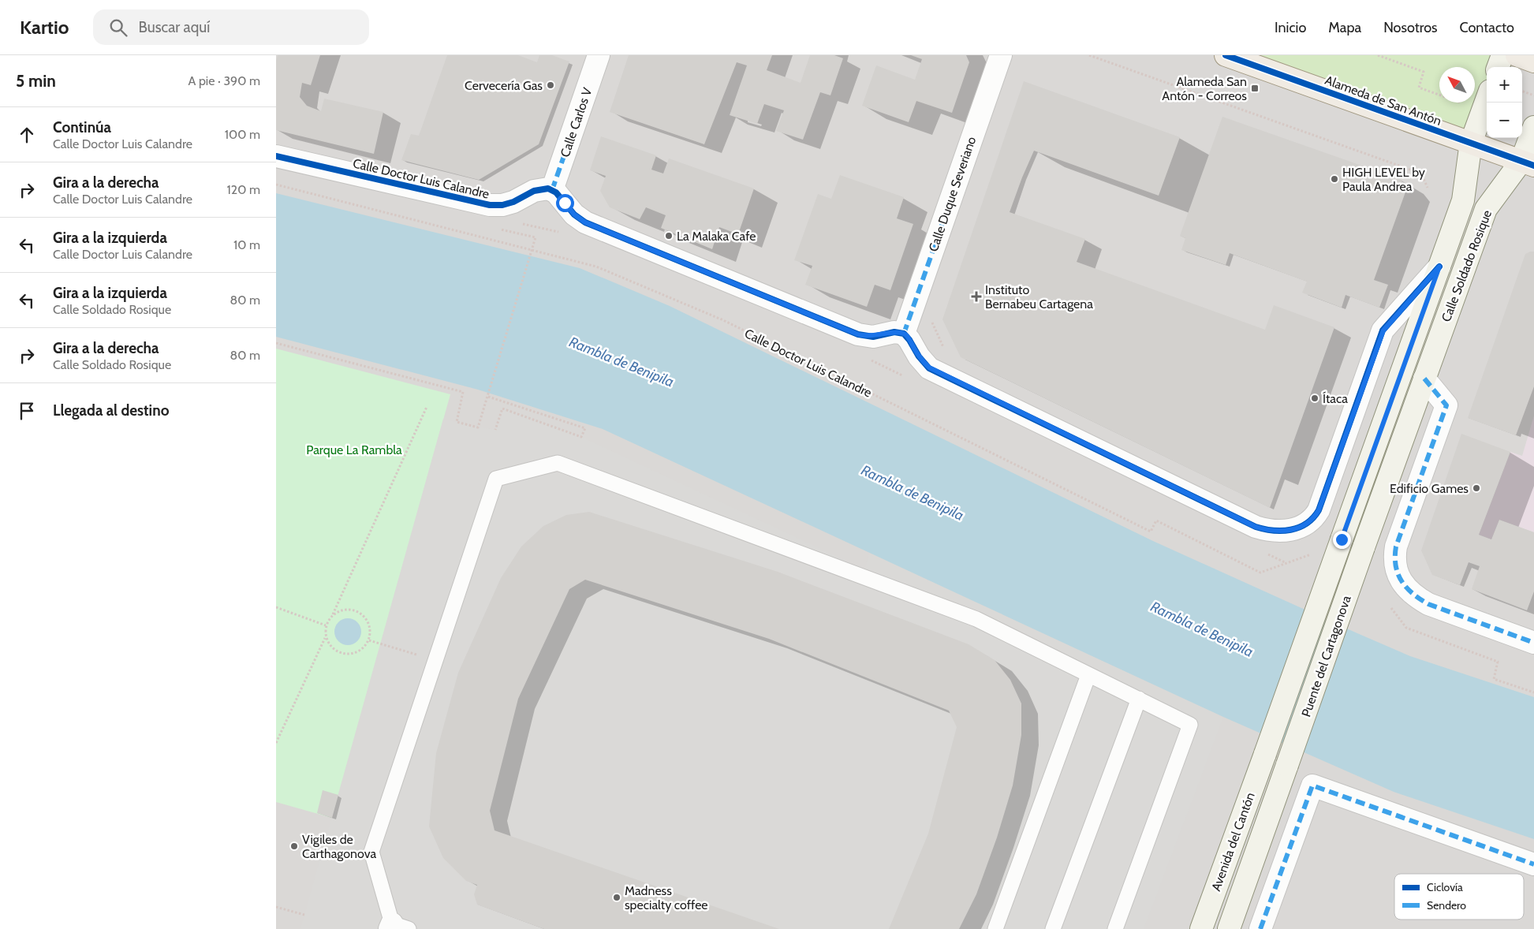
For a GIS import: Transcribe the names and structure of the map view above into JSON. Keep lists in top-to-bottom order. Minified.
{"streets":{"main road":["Alameda de San Antón","Calle Soldado Rosique","Puente del Cartagonova","Avenida del Cantón"],"street":["Calle Carlos V","Calle Doctor Luis Calandre","Calle Duque Severiano"]},"crossings":[["Alameda de San Antón","Calle Soldado Rosique"],["Calle Carlos V","Calle Doctor Luis Calandre"],["Calle Duque Severiano","Calle Soldado Rosique"],["Calle Soldado Rosique","Puente del Cartagonova"],["Puente del Cartagonova","Avenida del Cantón"]],"water":["Rambla de Benipila"],"parks":["Parque La Rambla"],"places":{"other":["Cervecería Gas","HIGH LEVEL by Paula Andrea","La Malaka Cafe","Ítaca","Edificio Games","Vigiles de Carthagonova","Madness specialty coffee"],"transit":["Alameda San Antón - Correos"],"health":["Instituto Bernabeu Cartagena"]},"legend":["Ciclovía","Sendero"],"north":"top left","page":{"header":"Kartio","search":"Buscar aquí","nav":["Inicio","Mapa","Nosotros","Contacto"],"heading":["5 min","A pie · 390 m"],"map_buttons":["+","−"],"list":[["Continúa","Calle Doctor Luis Calandre","100 m"],["Gira a la derecha","Calle Doctor Luis Calandre","120 m"],["Gira a la izquierda","Calle Doctor Luis Calandre","10 m"],["Gira a la izquierda","Calle Soldado Rosique","80 m"],["Gira a la derecha","Calle Soldado Rosique","80 m"],"Llegada al destino"]}}
